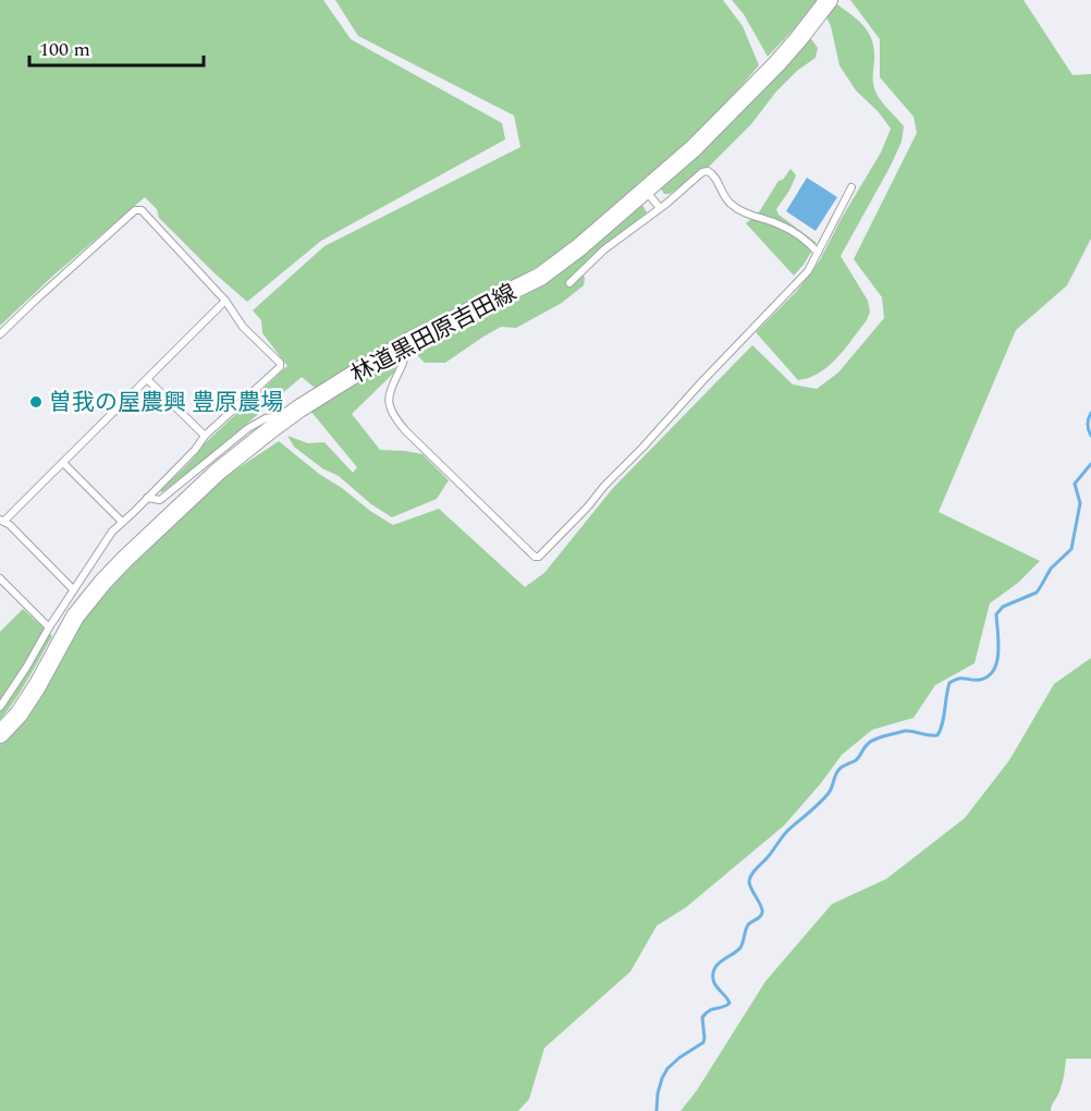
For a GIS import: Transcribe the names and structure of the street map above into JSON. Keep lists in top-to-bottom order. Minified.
{"streets":{"street":["林道黒田原吉田線"]},"places":["曽我の屋農興 豊原農場"],"scale_bar":"100 m"}
